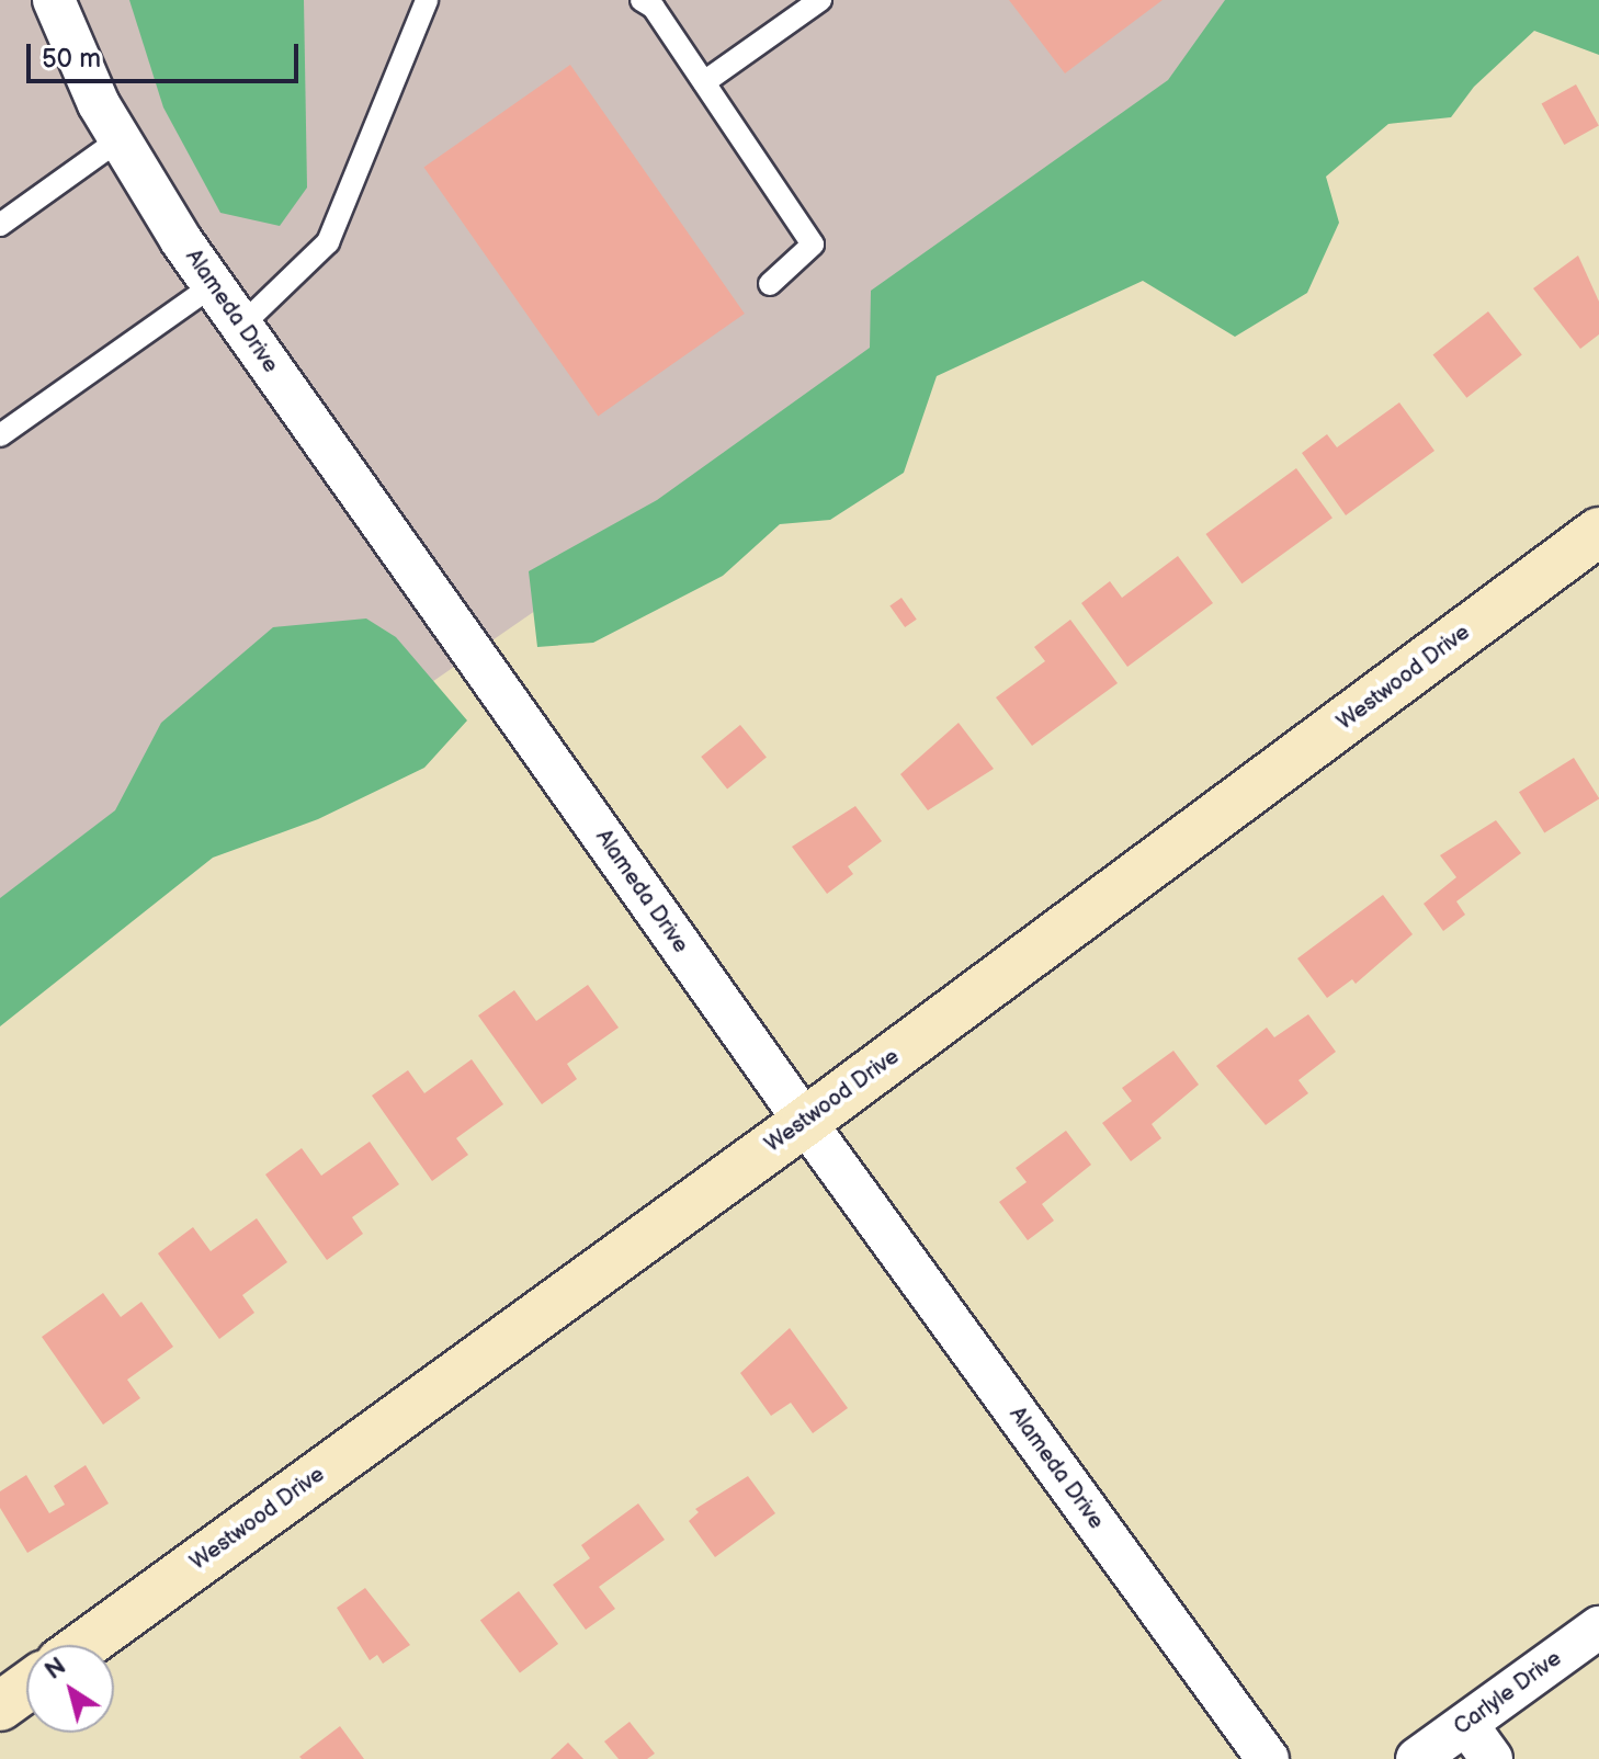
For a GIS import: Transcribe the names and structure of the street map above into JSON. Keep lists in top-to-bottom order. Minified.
{"streets":{"street":["Alameda Drive","Westwood Drive","Carlyle Drive"]},"crossings":[["Alameda Drive","Westwood Drive"]],"scale_bar":"50 m","north":"top left"}
